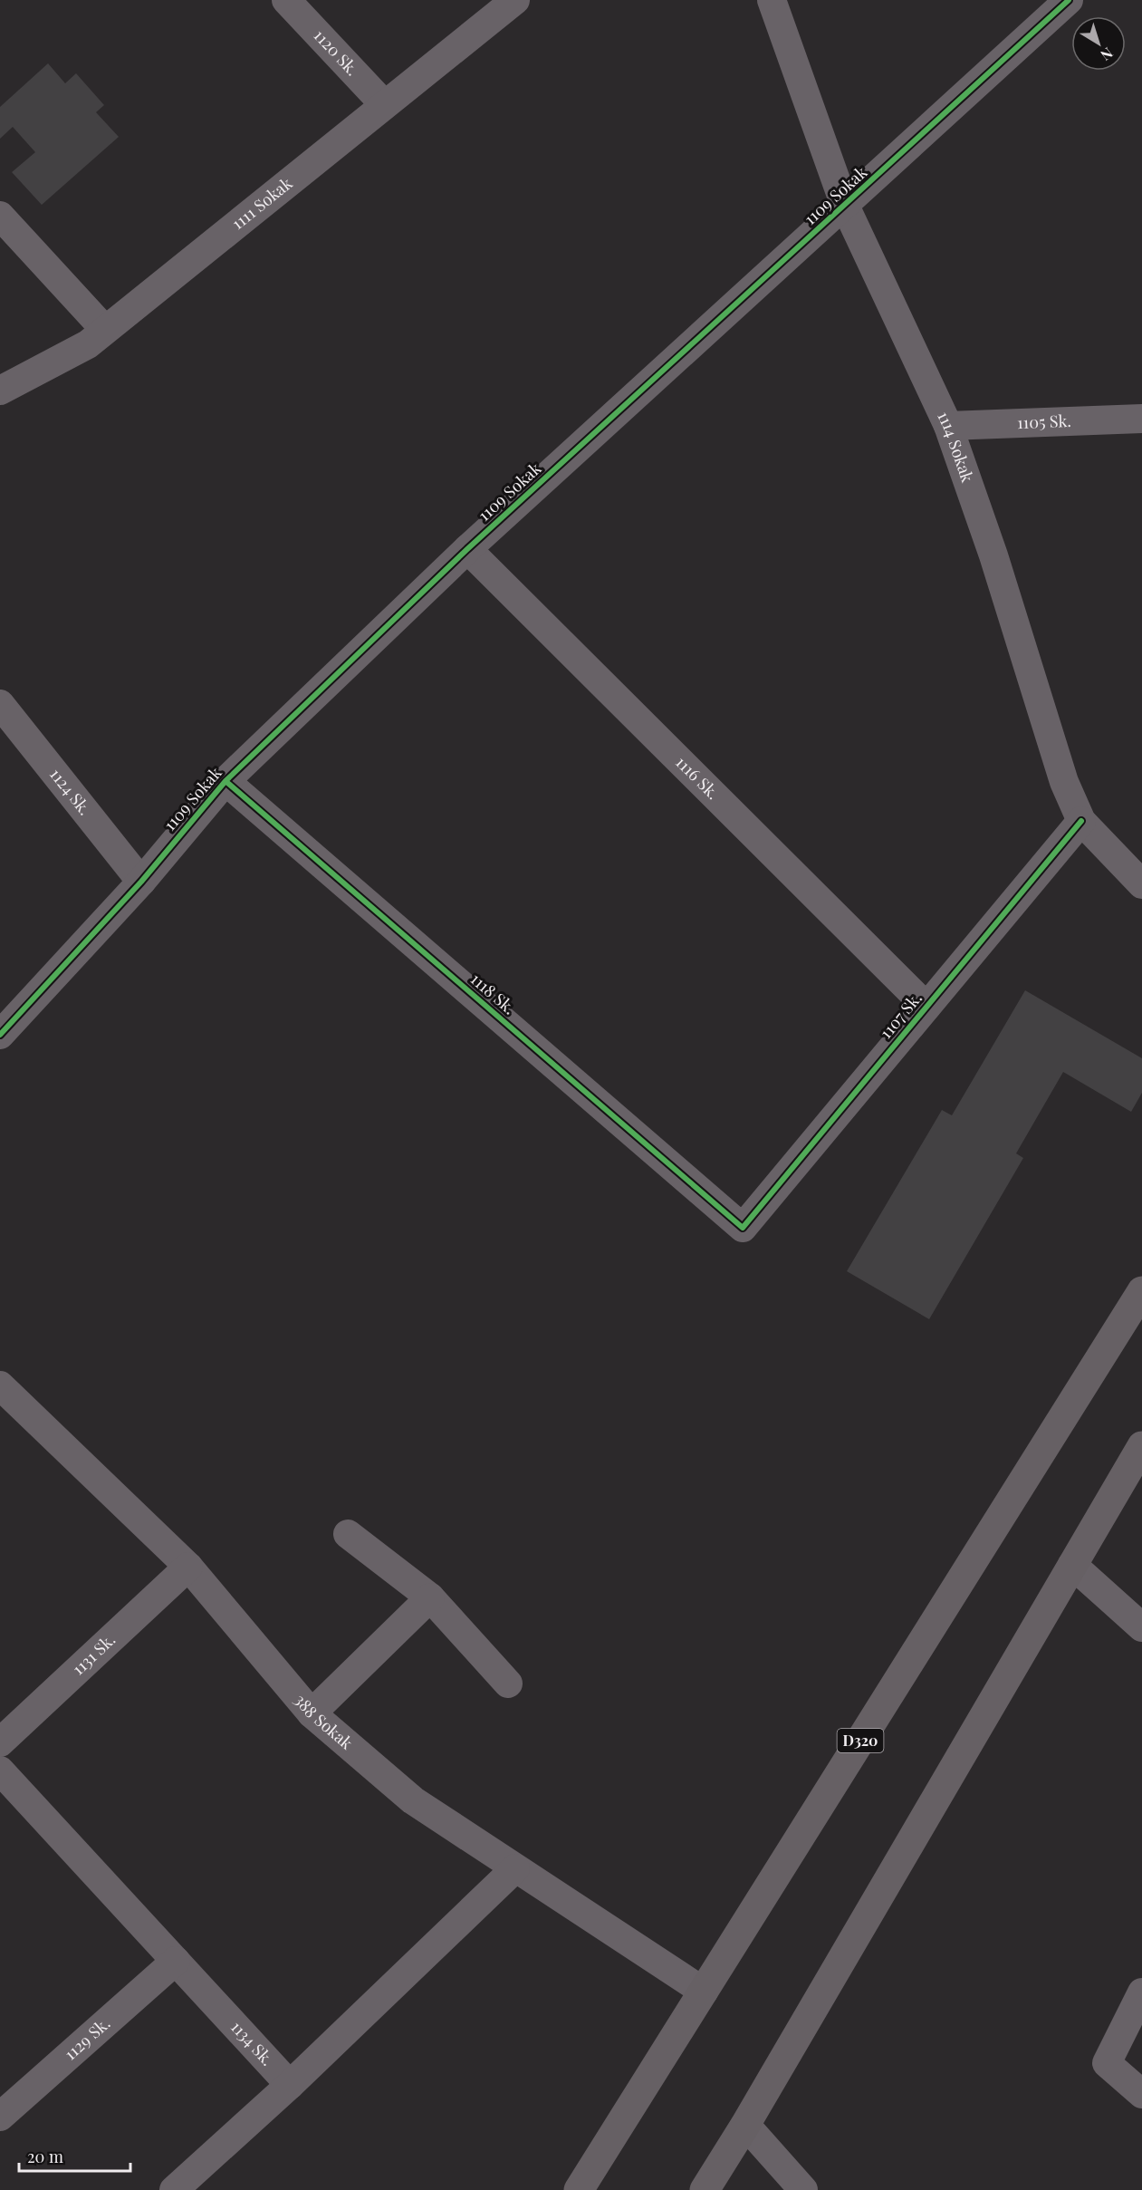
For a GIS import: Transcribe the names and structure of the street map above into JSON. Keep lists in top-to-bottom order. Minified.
{"streets":{"highway":["D320"],"street":["1120 Sk.","1109 Sokak","1111 Sokak","1105 Sk.","1114 Sokak","1116 Sk.","1124 Sk.","1118 Sk.","1107 Sk.","1131 Sk.","388 Sokak","1129 Sk.","1134 Sk."]},"crossings":[["1120 Sk.","1111 Sokak"],["1109 Sokak","1114 Sokak"],["1109 Sokak","1116 Sk."],["1109 Sokak","1124 Sk."],["1109 Sokak","1118 Sk."],["1105 Sk.","1114 Sokak"],["1114 Sokak","1107 Sk."],["1116 Sk.","1107 Sk."],["1118 Sk.","1107 Sk."],["1131 Sk.","388 Sokak"],["388 Sokak","D320"],["1129 Sk.","1134 Sk."]],"scale_bar":"20 m","north":"bottom right"}
